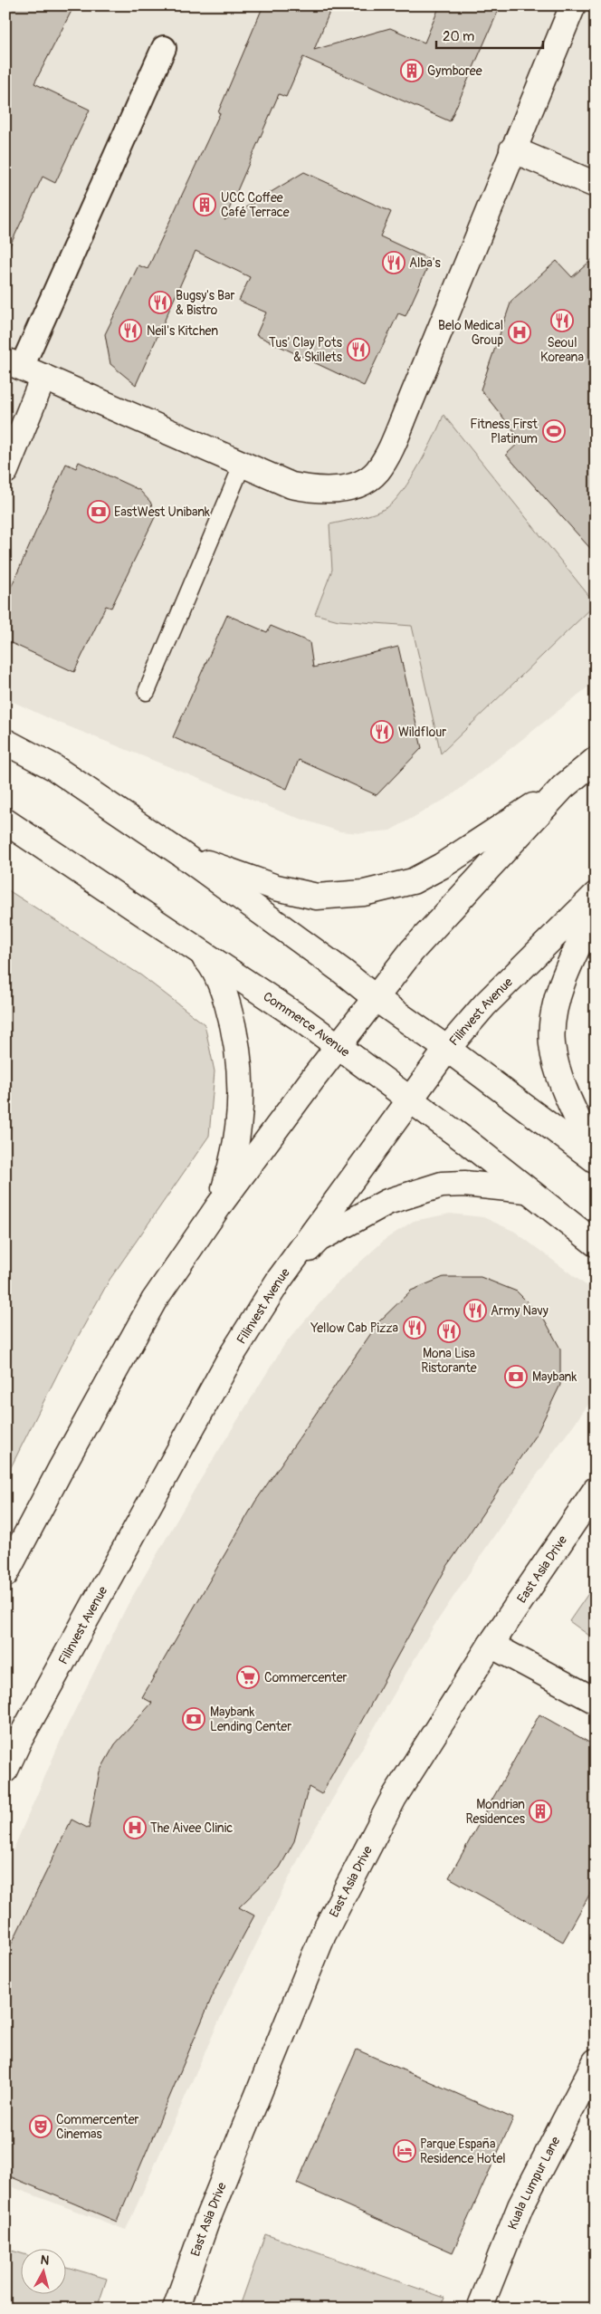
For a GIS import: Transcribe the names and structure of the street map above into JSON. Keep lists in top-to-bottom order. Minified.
{"streets":{"main road":["Filinvest Avenue","Commerce Avenue","East Asia Drive","Kuala Lumpur Lane"]},"crossings":[["Filinvest Avenue","Commerce Avenue"]],"places":{"building":["Gymboree","UCC Coffee Café Terrace","Mondrian Residences"],"restaurant":["Alba's","Bugsy's Bar & Bistro","Seoul Koreana","Neil's Kitchen","Tus' Clay Pots & Skillets","Wildflour","Army Navy","Yellow Cab Pizza","Mona Lisa Ristorante"],"hospital":["Belo Medical Group","The Aivee Clinic"],"sports":["Fitness First Platinum"],"bank":["EastWest Unibank","Maybank","Maybank Lending Center"],"supermarket":["Commercenter"],"theatre":["Commercenter Cinemas"],"hotel":["Parque España Residence Hotel"]},"scale_bar":"20 m","north":"top"}
